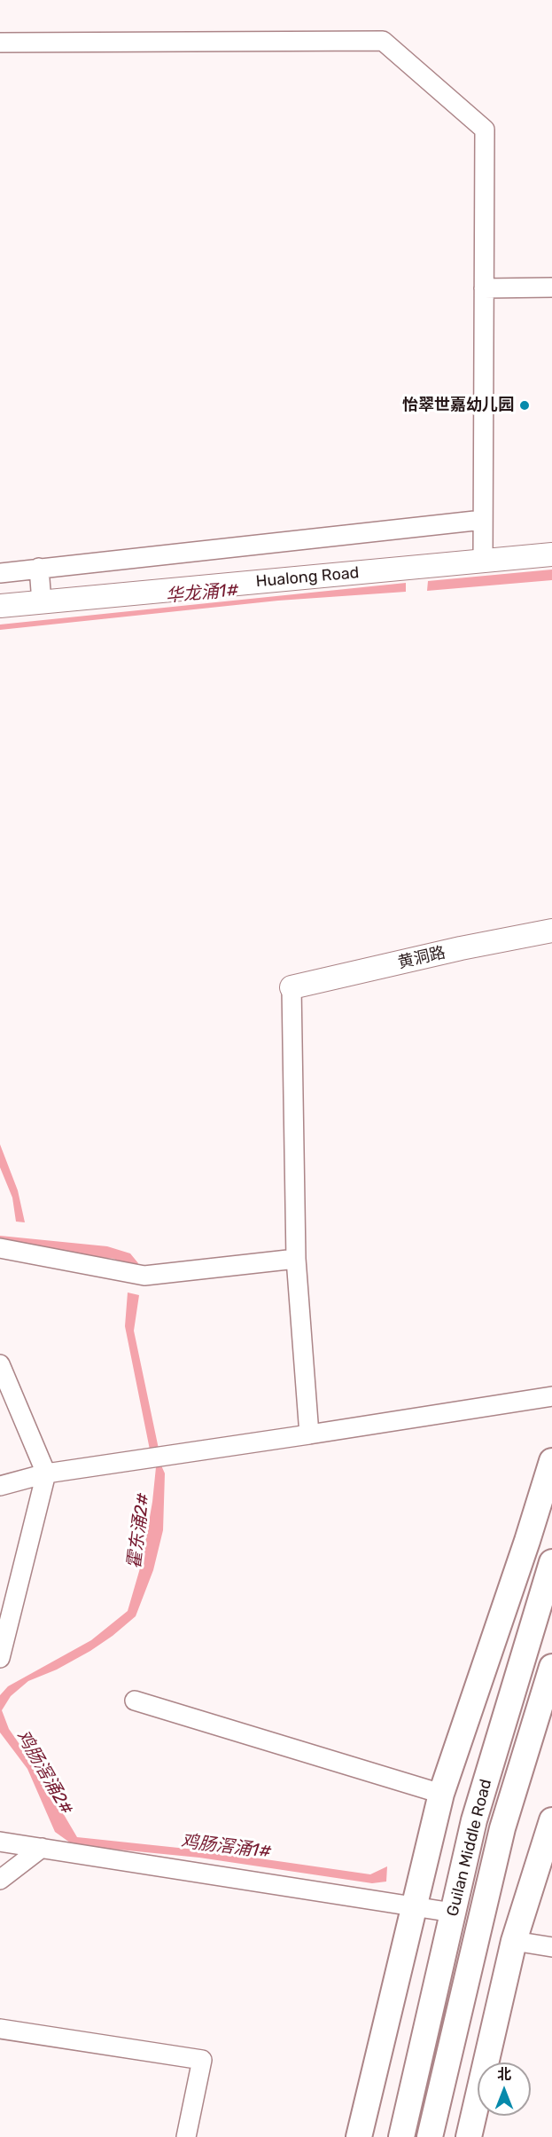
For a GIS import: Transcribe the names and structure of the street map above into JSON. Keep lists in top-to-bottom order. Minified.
{"streets":{"main road":["Guilan Middle Road"],"street":["Hualong Road","黄洞路"]},"water":["华龙涌1#","霍东涌2#","鸡肠滘涌2#","鸡肠滘涌1#"],"places":["怡翠世嘉幼儿园"],"north":"top"}
